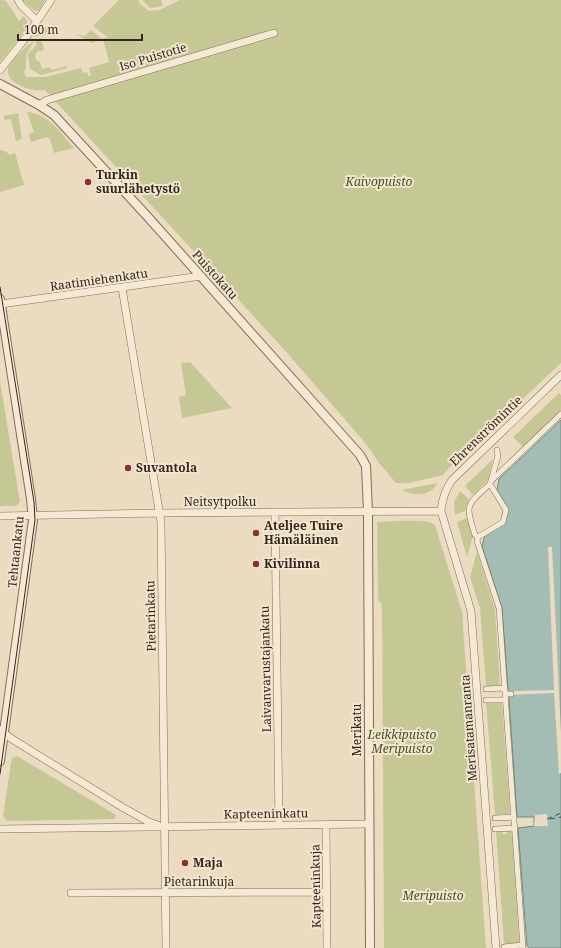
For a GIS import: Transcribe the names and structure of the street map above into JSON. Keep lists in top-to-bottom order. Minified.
{"streets":{"street":["Iso Puistotie","Puistokatu","Raatimiehenkatu","Ehrenströmintie","Neitsytpolku","Tehtaankatu","Pietarinkatu","Laivanvarustajankatu","Merisatamanranta","Merikatu","Kapteeninkatu","Pietarinkuja","Kapteeninkuja"]},"crossings":[["Iso Puistotie","Puistokatu"],["Puistokatu","Raatimiehenkatu"],["Puistokatu","Neitsytpolku"],["Puistokatu","Merikatu"],["Raatimiehenkatu","Tehtaankatu"],["Raatimiehenkatu","Pietarinkatu"],["Ehrenströmintie","Neitsytpolku"],["Ehrenströmintie","Merisatamanranta"],["Neitsytpolku","Tehtaankatu"],["Neitsytpolku","Pietarinkatu"],["Neitsytpolku","Laivanvarustajankatu"],["Neitsytpolku","Merisatamanranta"],["Neitsytpolku","Merikatu"],["Tehtaankatu","Kapteeninkatu"],["Pietarinkatu","Kapteeninkatu"],["Pietarinkatu","Pietarinkuja"],["Laivanvarustajankatu","Kapteeninkatu"],["Merikatu","Kapteeninkatu"],["Kapteeninkatu","Kapteeninkuja"],["Pietarinkuja","Kapteeninkuja"]],"parks":["Kaivopuisto","Leikkipuisto Meripuisto","Meripuisto"],"places":["Turkin suurlähetystö","Suvantola","Ateljee Tuire Hämäläinen","Kivilinna","Maja"],"scale_bar":"100 m"}
